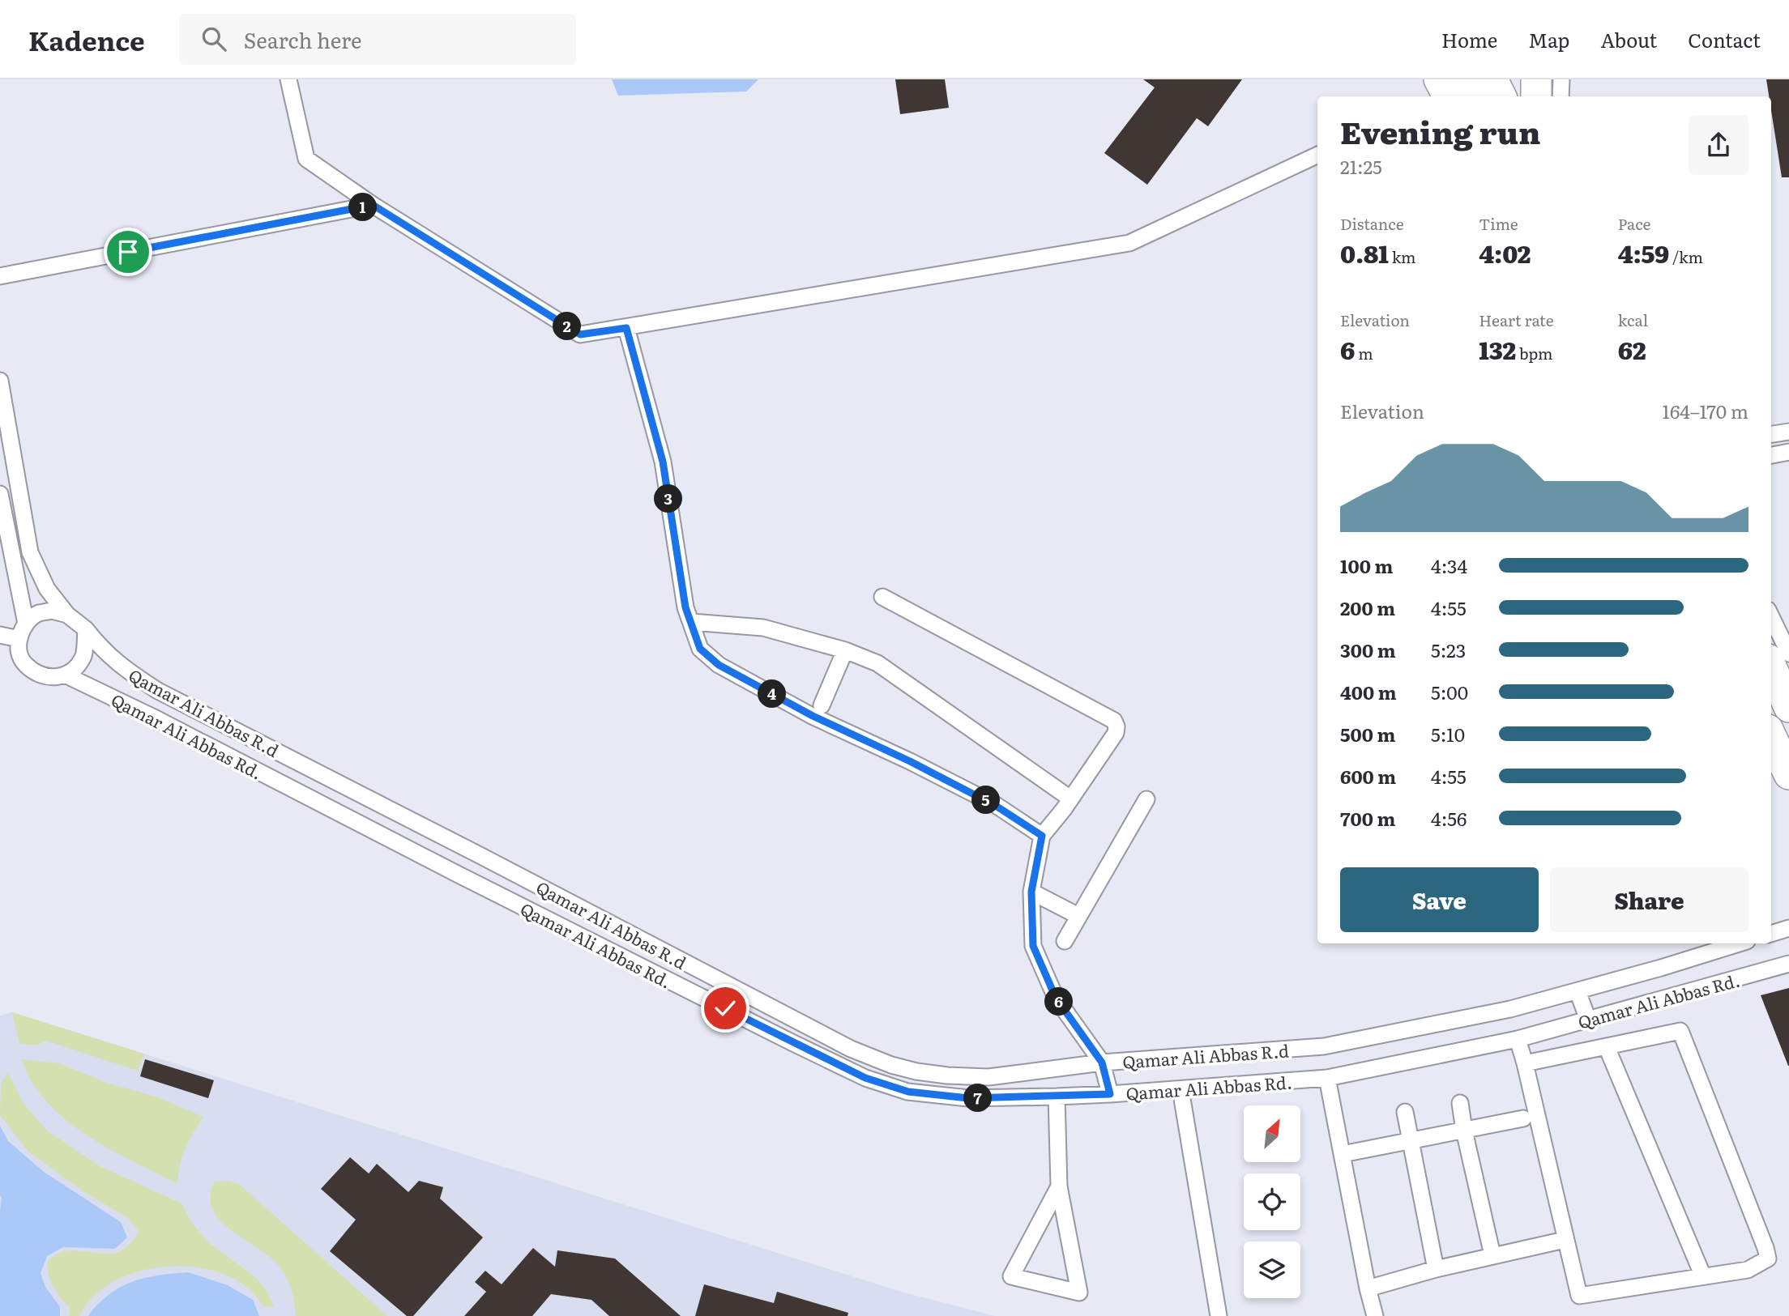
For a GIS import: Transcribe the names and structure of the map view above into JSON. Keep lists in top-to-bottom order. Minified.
{"streets":{"street":["Qamar Ali Abbas R.d","Qamar Ali Abbas Rd."]},"crossings":[["Qamar Ali Abbas R.d","Qamar Ali Abbas Rd."]],"north":"top right","page":{"header":"Kadence","search":"Search here","nav":["Home","Map","About","Contact"],"heading":["Evening run","21:25"],"pins":["1","2","3","4","5","6","7"],"stats":[["Distance","0.81 km"],["Time","4:02"],["Pace","4:59 /km"],["Elevation","6 m"],["Heart rate","132 bpm"],["kcal","62"]],"chart":["Elevation","164–170 m"],"list":[{"name":"100 m","note":"4:34"},{"name":"200 m","note":"4:55"},{"name":"300 m","note":"5:23"},{"name":"400 m","note":"5:00"},{"name":"500 m","note":"5:10"},{"name":"600 m","note":"4:55"},{"name":"700 m","note":"4:56"}],"buttons":["Save","Share"]}}
